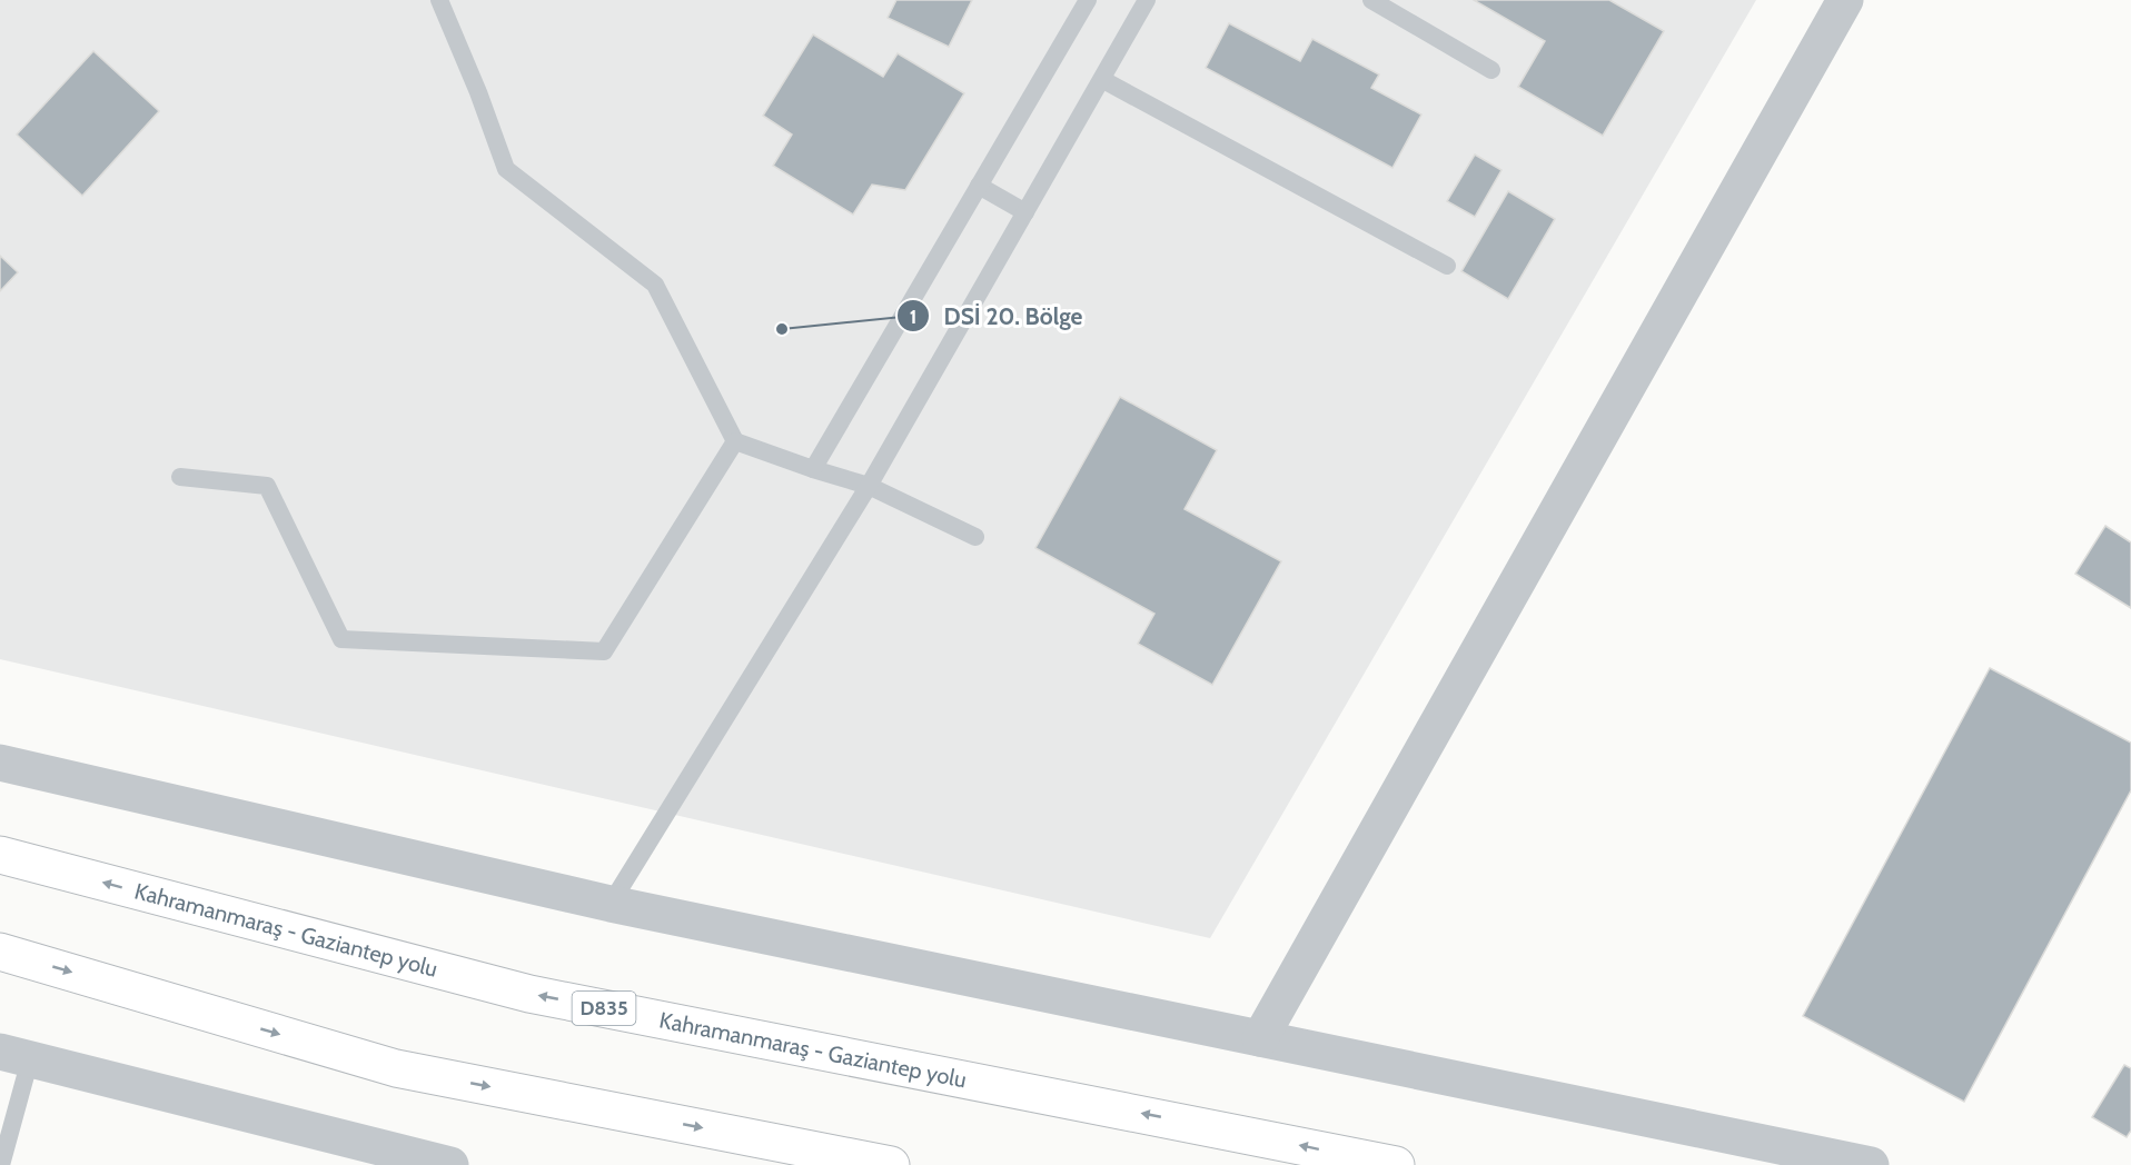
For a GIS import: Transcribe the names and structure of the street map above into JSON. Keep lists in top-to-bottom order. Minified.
{"streets":{"highway":["Kahramanmaraş - Gaziantep yolu","D835"]},"places":["DSİ 20. Bölge"]}
